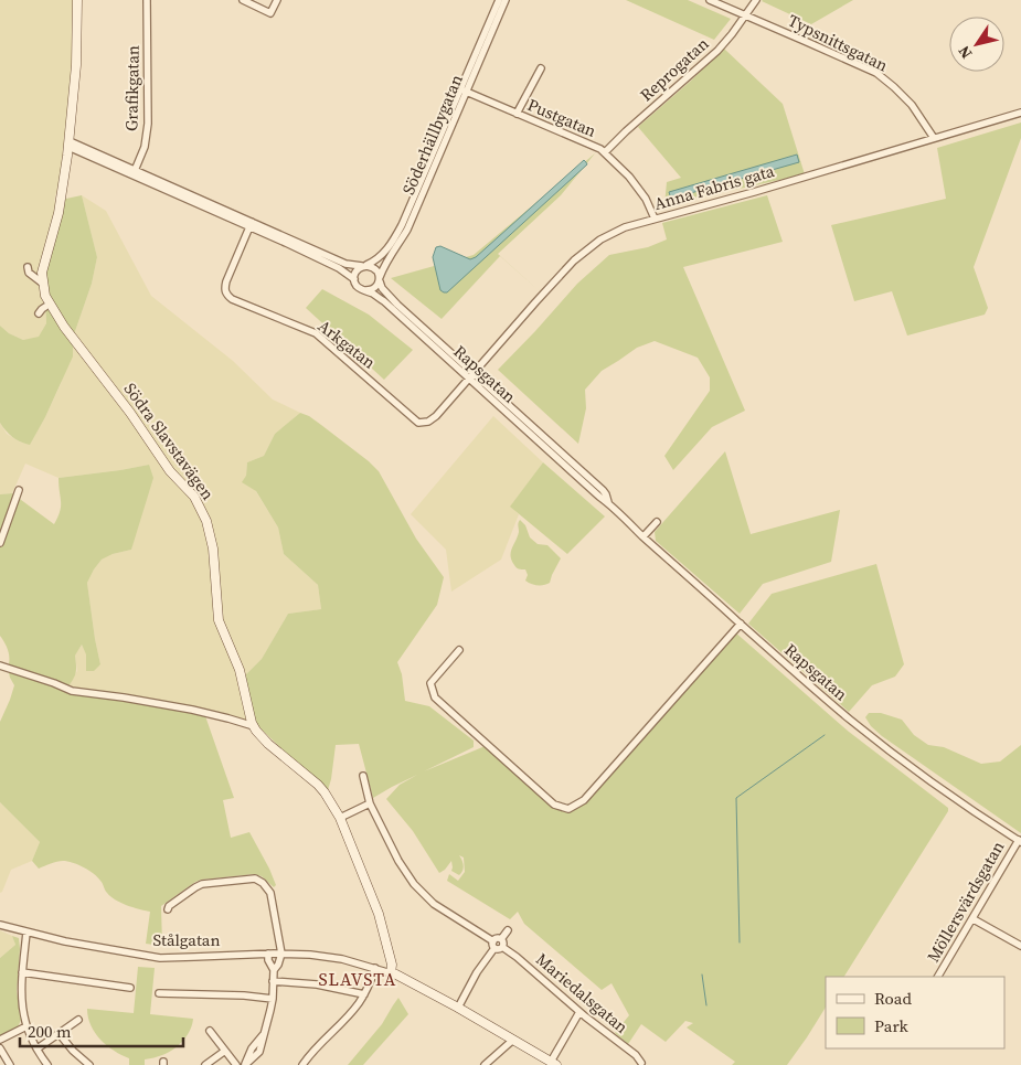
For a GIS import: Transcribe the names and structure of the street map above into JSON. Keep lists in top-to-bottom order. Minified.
{"streets":{"street":["Typsnittsgatan","Reprogatan","Grafikgatan","Pustgatan","Söderhällbygatan","Anna Fabris gata","Arkgatan","Rapsgatan","Södra Slavstavägen","Möllersvärdsgatan","Stålgatan","Mariedalsgatan"]},"crossings":[["Typsnittsgatan","Reprogatan"],["Typsnittsgatan","Anna Fabris gata"],["Reprogatan","Pustgatan"],["Pustgatan","Söderhällbygatan"],["Pustgatan","Anna Fabris gata"],["Söderhällbygatan","Rapsgatan"],["Anna Fabris gata","Arkgatan"],["Anna Fabris gata","Rapsgatan"],["Arkgatan","Rapsgatan"],["Rapsgatan","Möllersvärdsgatan"],["Södra Slavstavägen","Stålgatan"]],"districts":["SLAVSTA"],"legend":["Road","Park"],"scale_bar":"200 m","north":"bottom left"}
